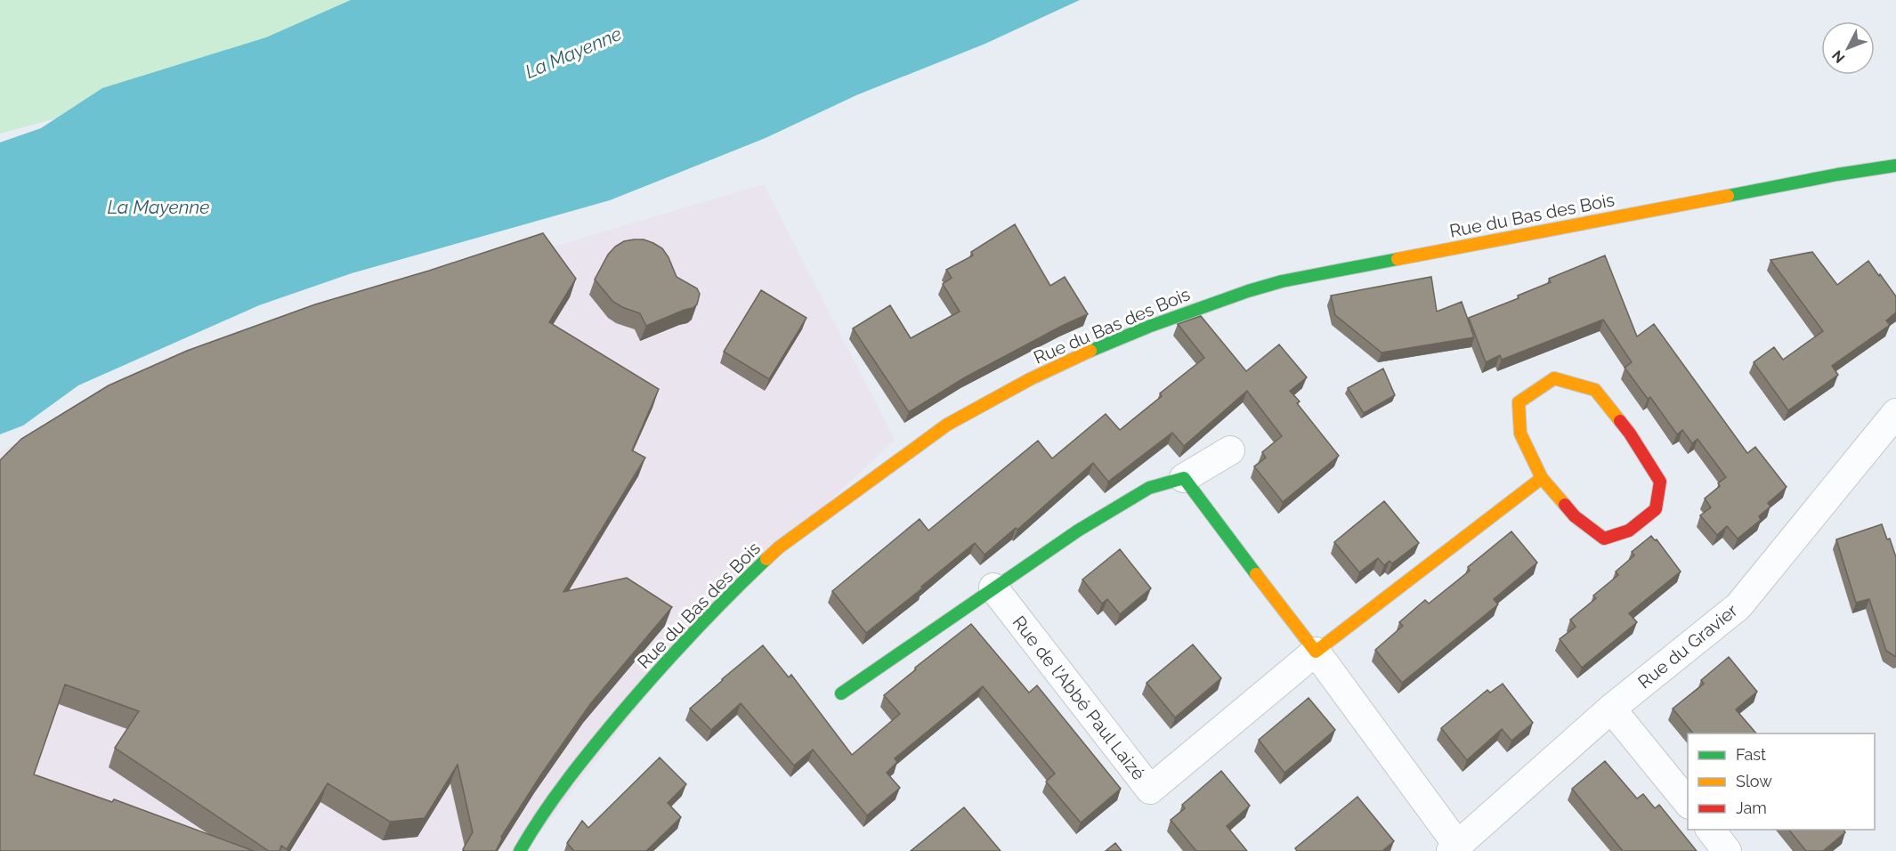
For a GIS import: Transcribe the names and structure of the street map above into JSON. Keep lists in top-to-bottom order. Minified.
{"streets":{"street":["Rue du Bas des Bois","Rue du Gravier","Rue de l'Abbé Paul Laizé"]},"water":["La Mayenne"],"legend":["Fast","Slow","Jam"],"north":"bottom left"}
